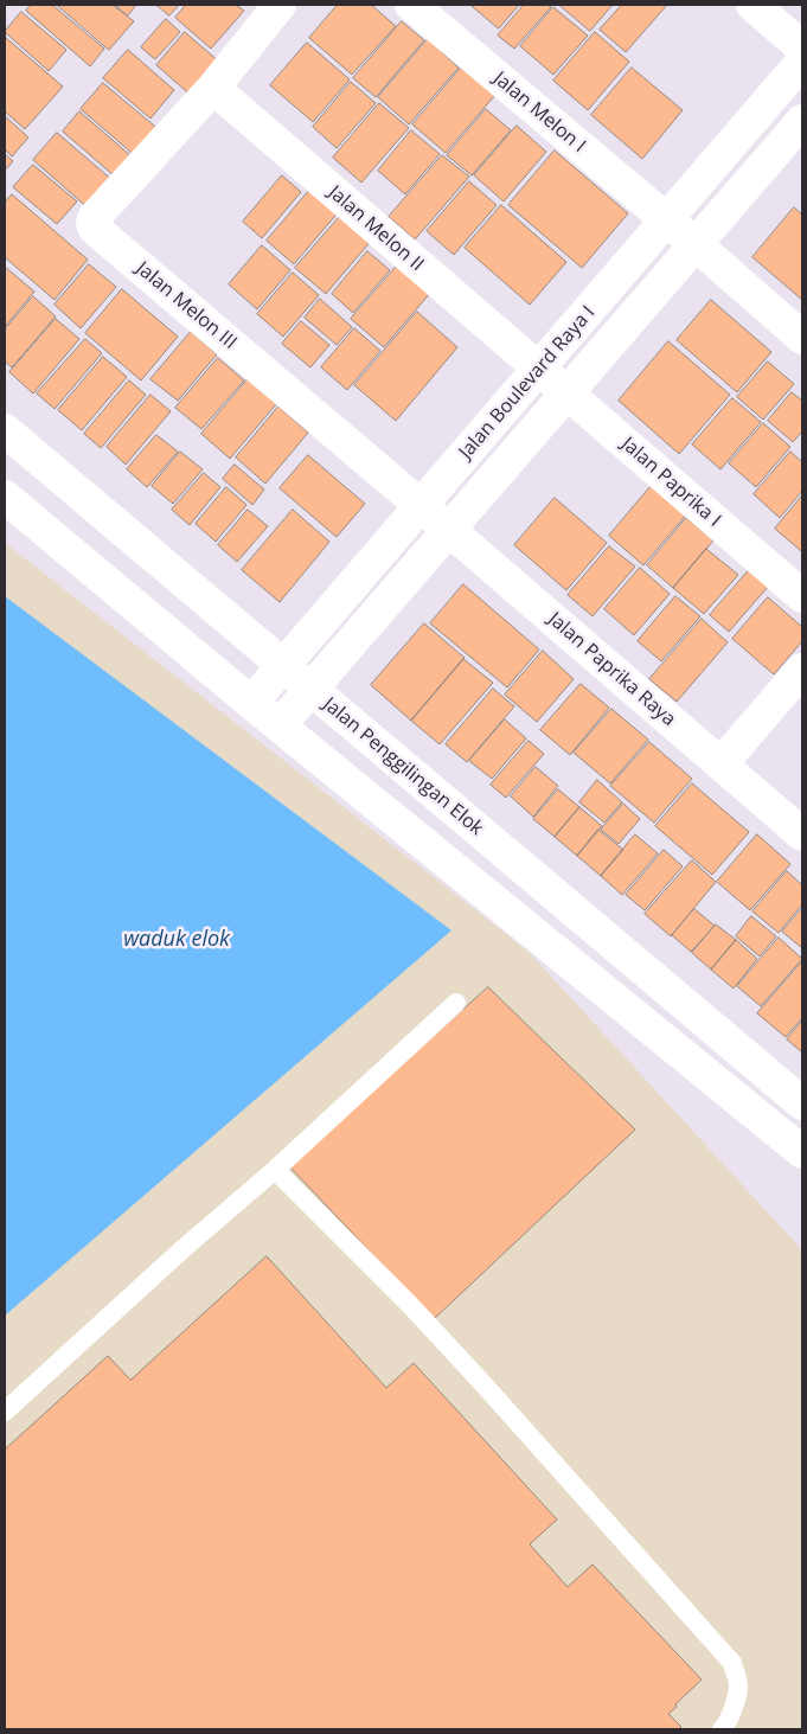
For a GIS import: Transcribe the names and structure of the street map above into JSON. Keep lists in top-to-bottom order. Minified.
{"streets":{"street":["Jalan Melon I","Jalan Melon II","Jalan Melon III","Jalan Boulevard Raya I","Jalan Paprika I","Jalan Paprika Raya","Jalan Penggilingan Elok"]},"crossings":[["Jalan Melon I","Jalan Boulevard Raya I"],["Jalan Melon II","Jalan Melon III"],["Jalan Melon II","Jalan Boulevard Raya I"],["Jalan Melon II","Jalan Paprika I"],["Jalan Melon III","Jalan Boulevard Raya I"],["Jalan Melon III","Jalan Paprika Raya"],["Jalan Boulevard Raya I","Jalan Paprika I"],["Jalan Boulevard Raya I","Jalan Paprika Raya"],["Jalan Boulevard Raya I","Jalan Penggilingan Elok"]],"water":["waduk elok"]}
